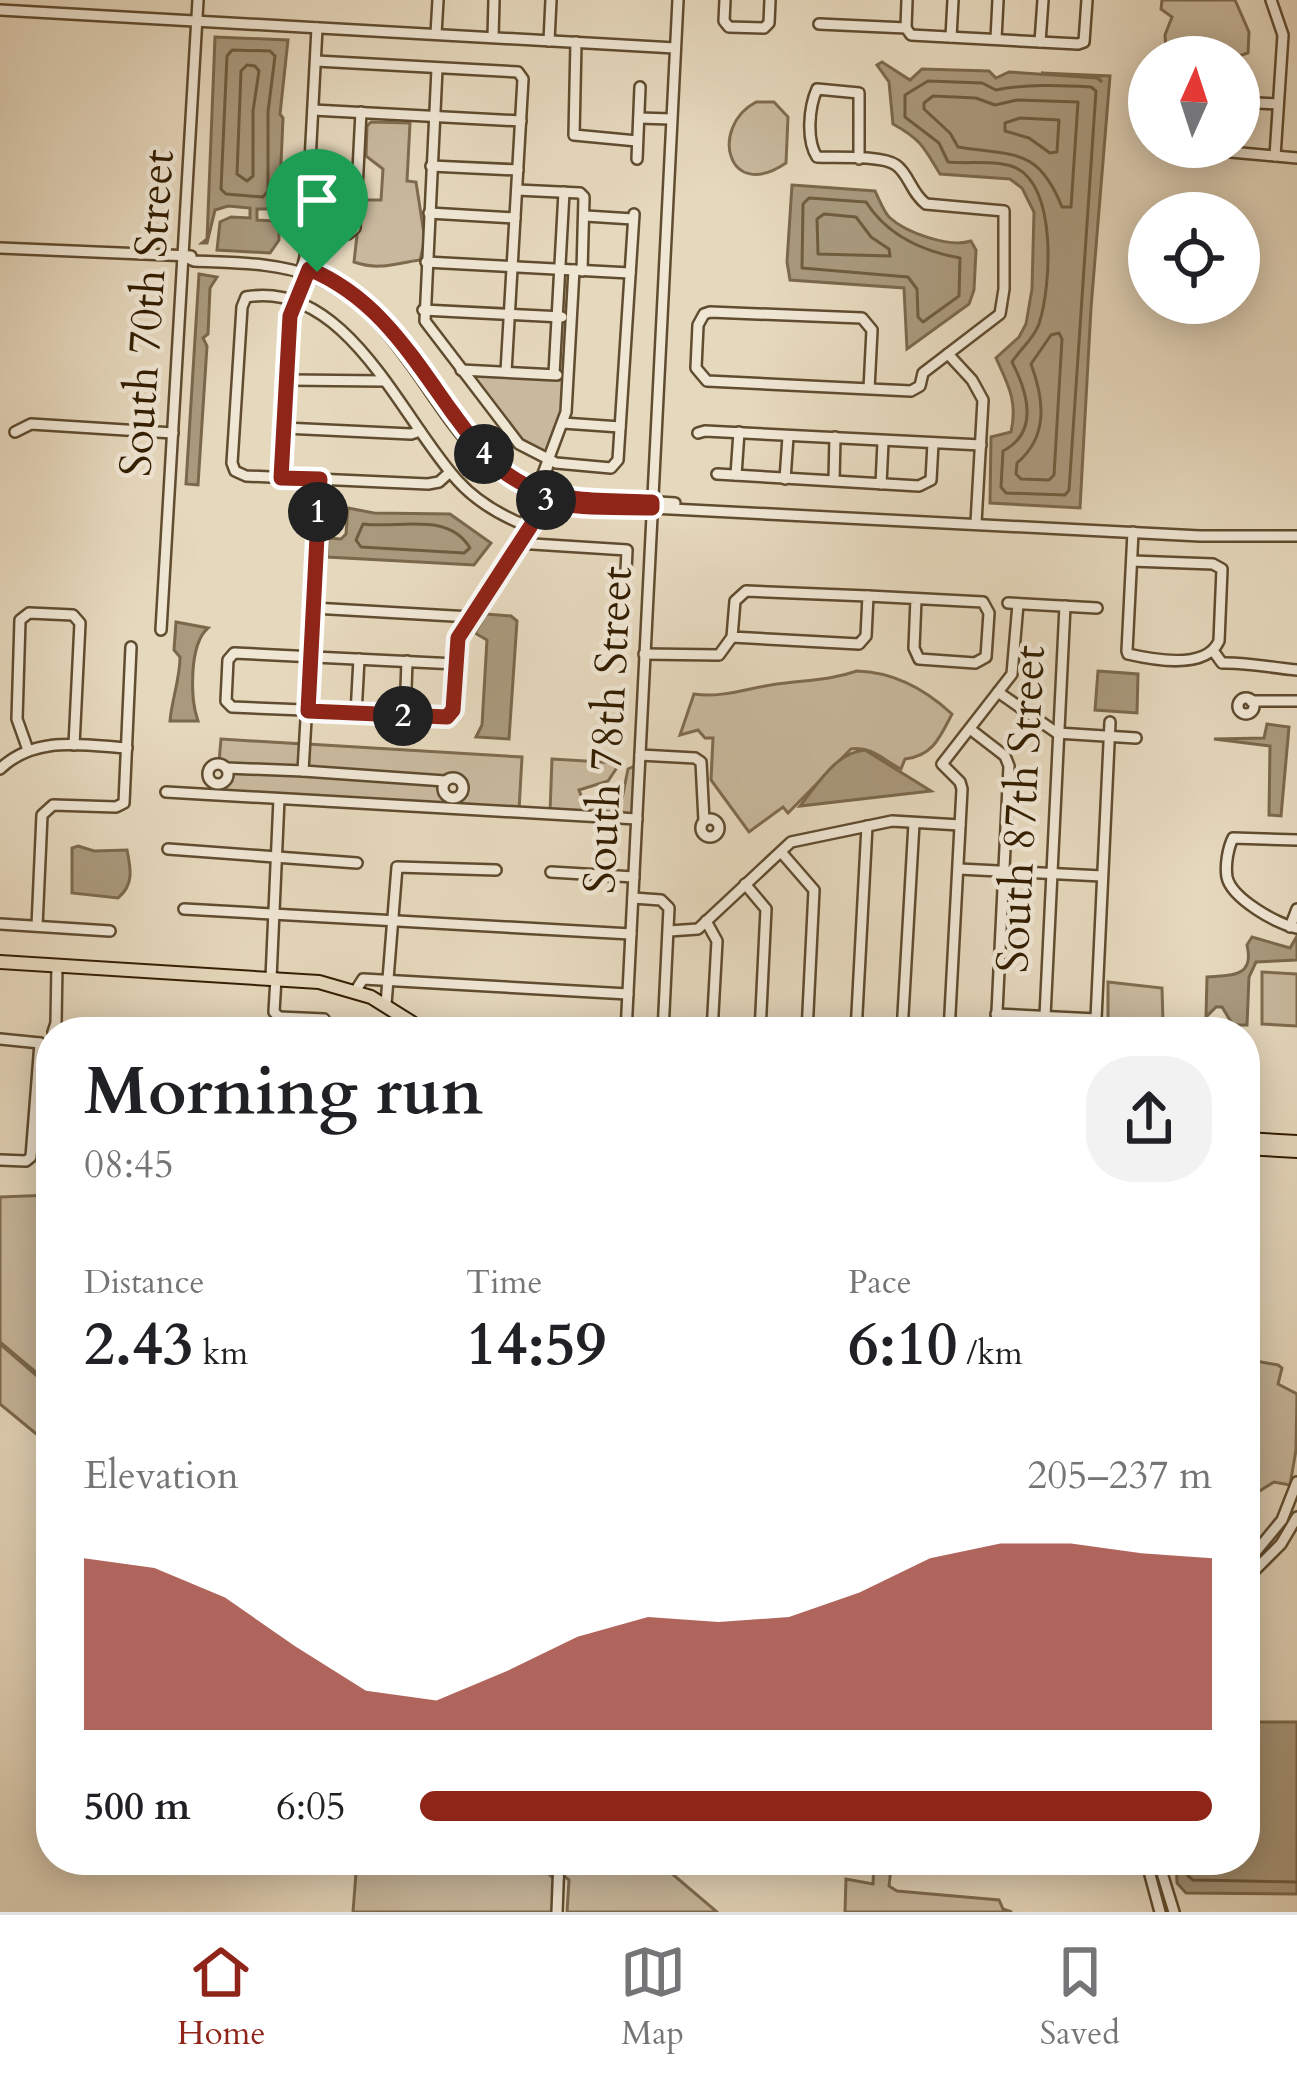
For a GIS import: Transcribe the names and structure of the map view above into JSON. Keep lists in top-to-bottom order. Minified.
{"streets":{"street":["South 70th Street","South 78th Street","South 87th Street"]},"north":"top","page":{"pins":["4","3","1","2"],"heading":["Morning run","08:45"],"stats":[["Distance","2.43 km"],["Time","14:59"],["Pace","6:10 /km"]],"chart":["Elevation","205–237 m"],"list":[{"name":"500 m","note":"6:05"}],"tabs":["Home","Map","Saved"]}}
